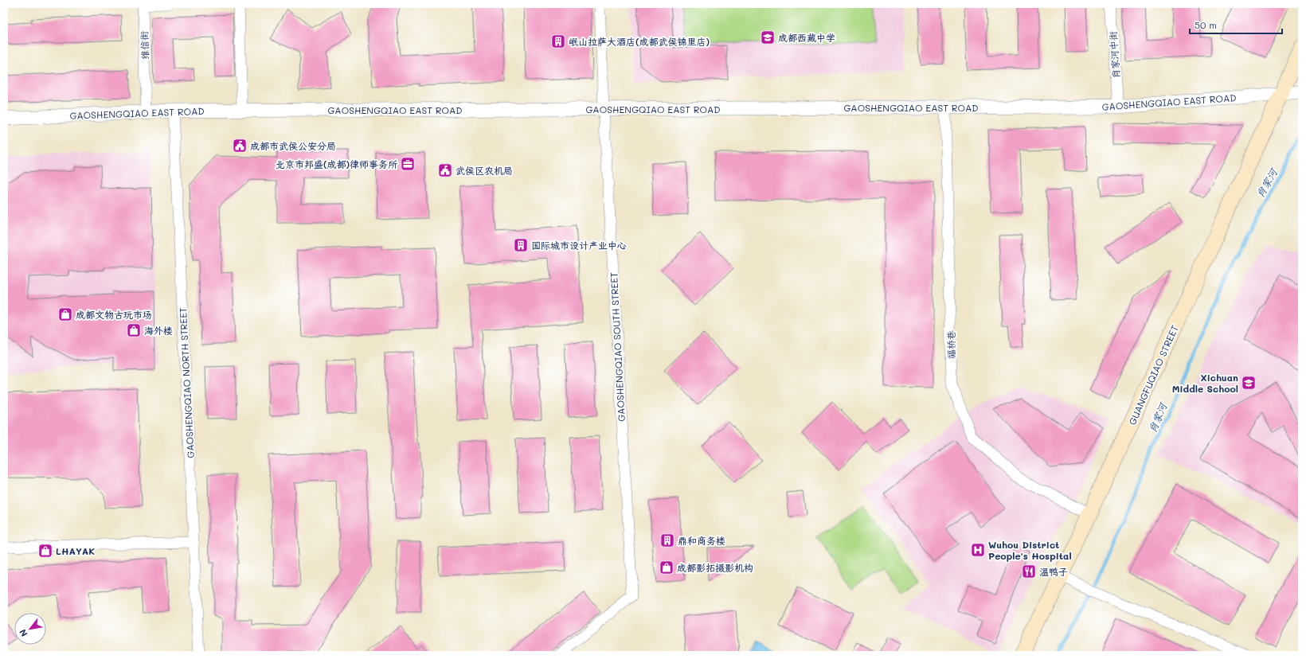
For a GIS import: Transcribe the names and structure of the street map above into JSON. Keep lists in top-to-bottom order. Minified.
{"streets":{"main road":["GUANGFUQIAO STREET"],"street":["维信街","肖家河中街","GAOSHENGQIAO EAST ROAD","福桥巷","GAOSHENGQIAO SOUTH STREET","GAOSHENGQIAO NORTH STREET"]},"crossings":[["维信街","GAOSHENGQIAO EAST ROAD"],["肖家河中街","GAOSHENGQIAO EAST ROAD"],["GAOSHENGQIAO EAST ROAD","福桥巷"],["GAOSHENGQIAO EAST ROAD","GAOSHENGQIAO SOUTH STREET"],["GAOSHENGQIAO EAST ROAD","GUANGFUQIAO STREET"],["GAOSHENGQIAO EAST ROAD","GAOSHENGQIAO NORTH STREET"],["福桥巷","GUANGFUQIAO STREET"]],"water":["肖家河"],"places":{"school or university":["成都西藏中学","Xichuan Middle School"],"building":["岷山拉萨大酒店(成都武侯锦里店)","国际城市设计产业中心","鼎和商务楼"],"public building":["成都市武侯公安分局","武侯区农机局"],"office":["北京市邦盛(成都)律师事务所"],"shop":["成都文物古玩市场","海外楼","LHAYAK","成都影拓摄影机构"],"hospital":["Wuhou District People's Hospital"],"restaurant":["温鸭子"]},"scale_bar":"50 m","north":"bottom left"}
